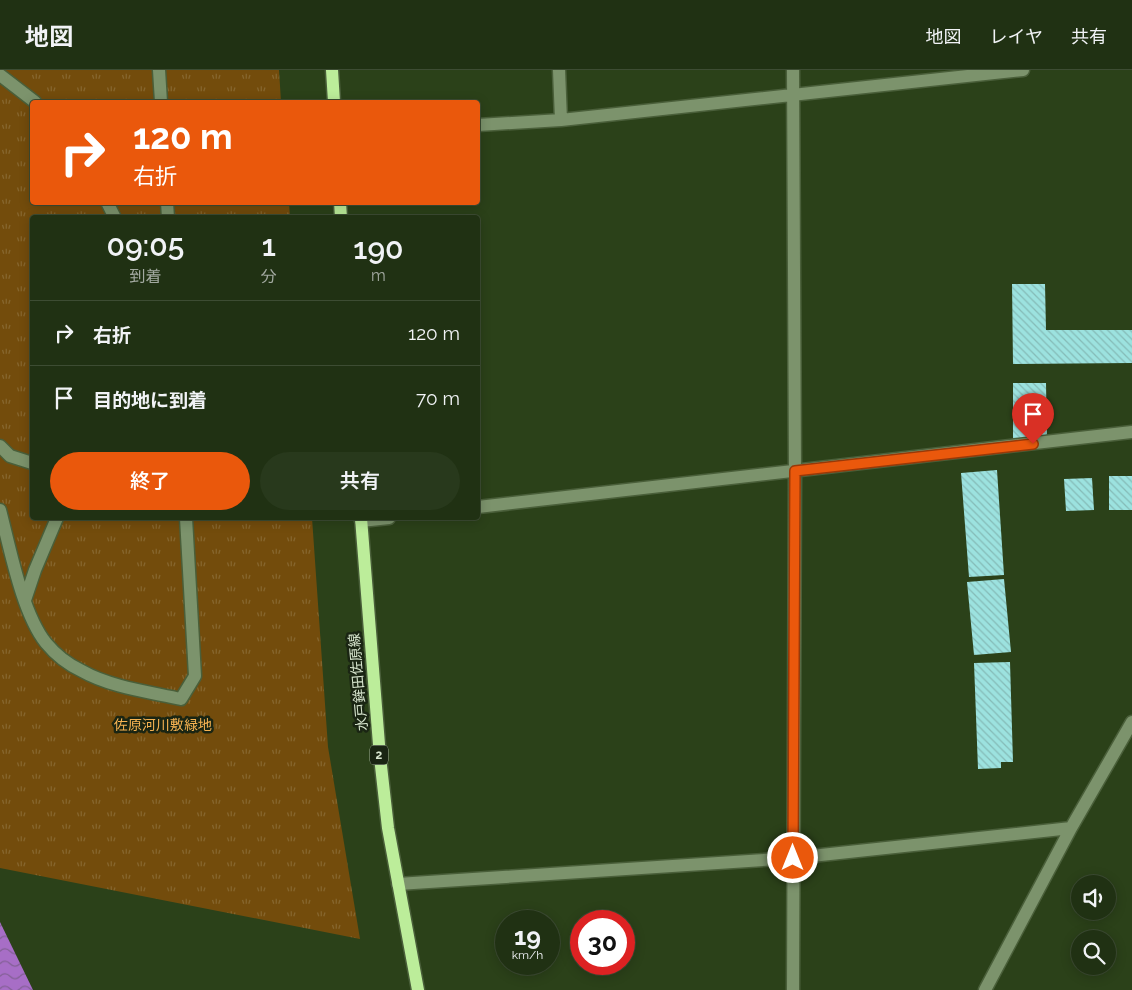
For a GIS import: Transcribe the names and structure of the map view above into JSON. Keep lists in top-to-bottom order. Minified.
{"streets":{"main road":["水戸鉾田佐原線","2"]},"parks":["佐原河川敷緑地"],"page":{"header":"地図","nav":["地図","レイヤ","共有"],"turn":["120 m","右折"],"eta":["09:05","到着","1","分","190","m"],"list":[{"name":"右折","value":"120 m"},{"name":"目的地に到着","value":"70 m"}],"buttons":["終了","共有"],"speed":"19 km/h","limit":"30"}}
